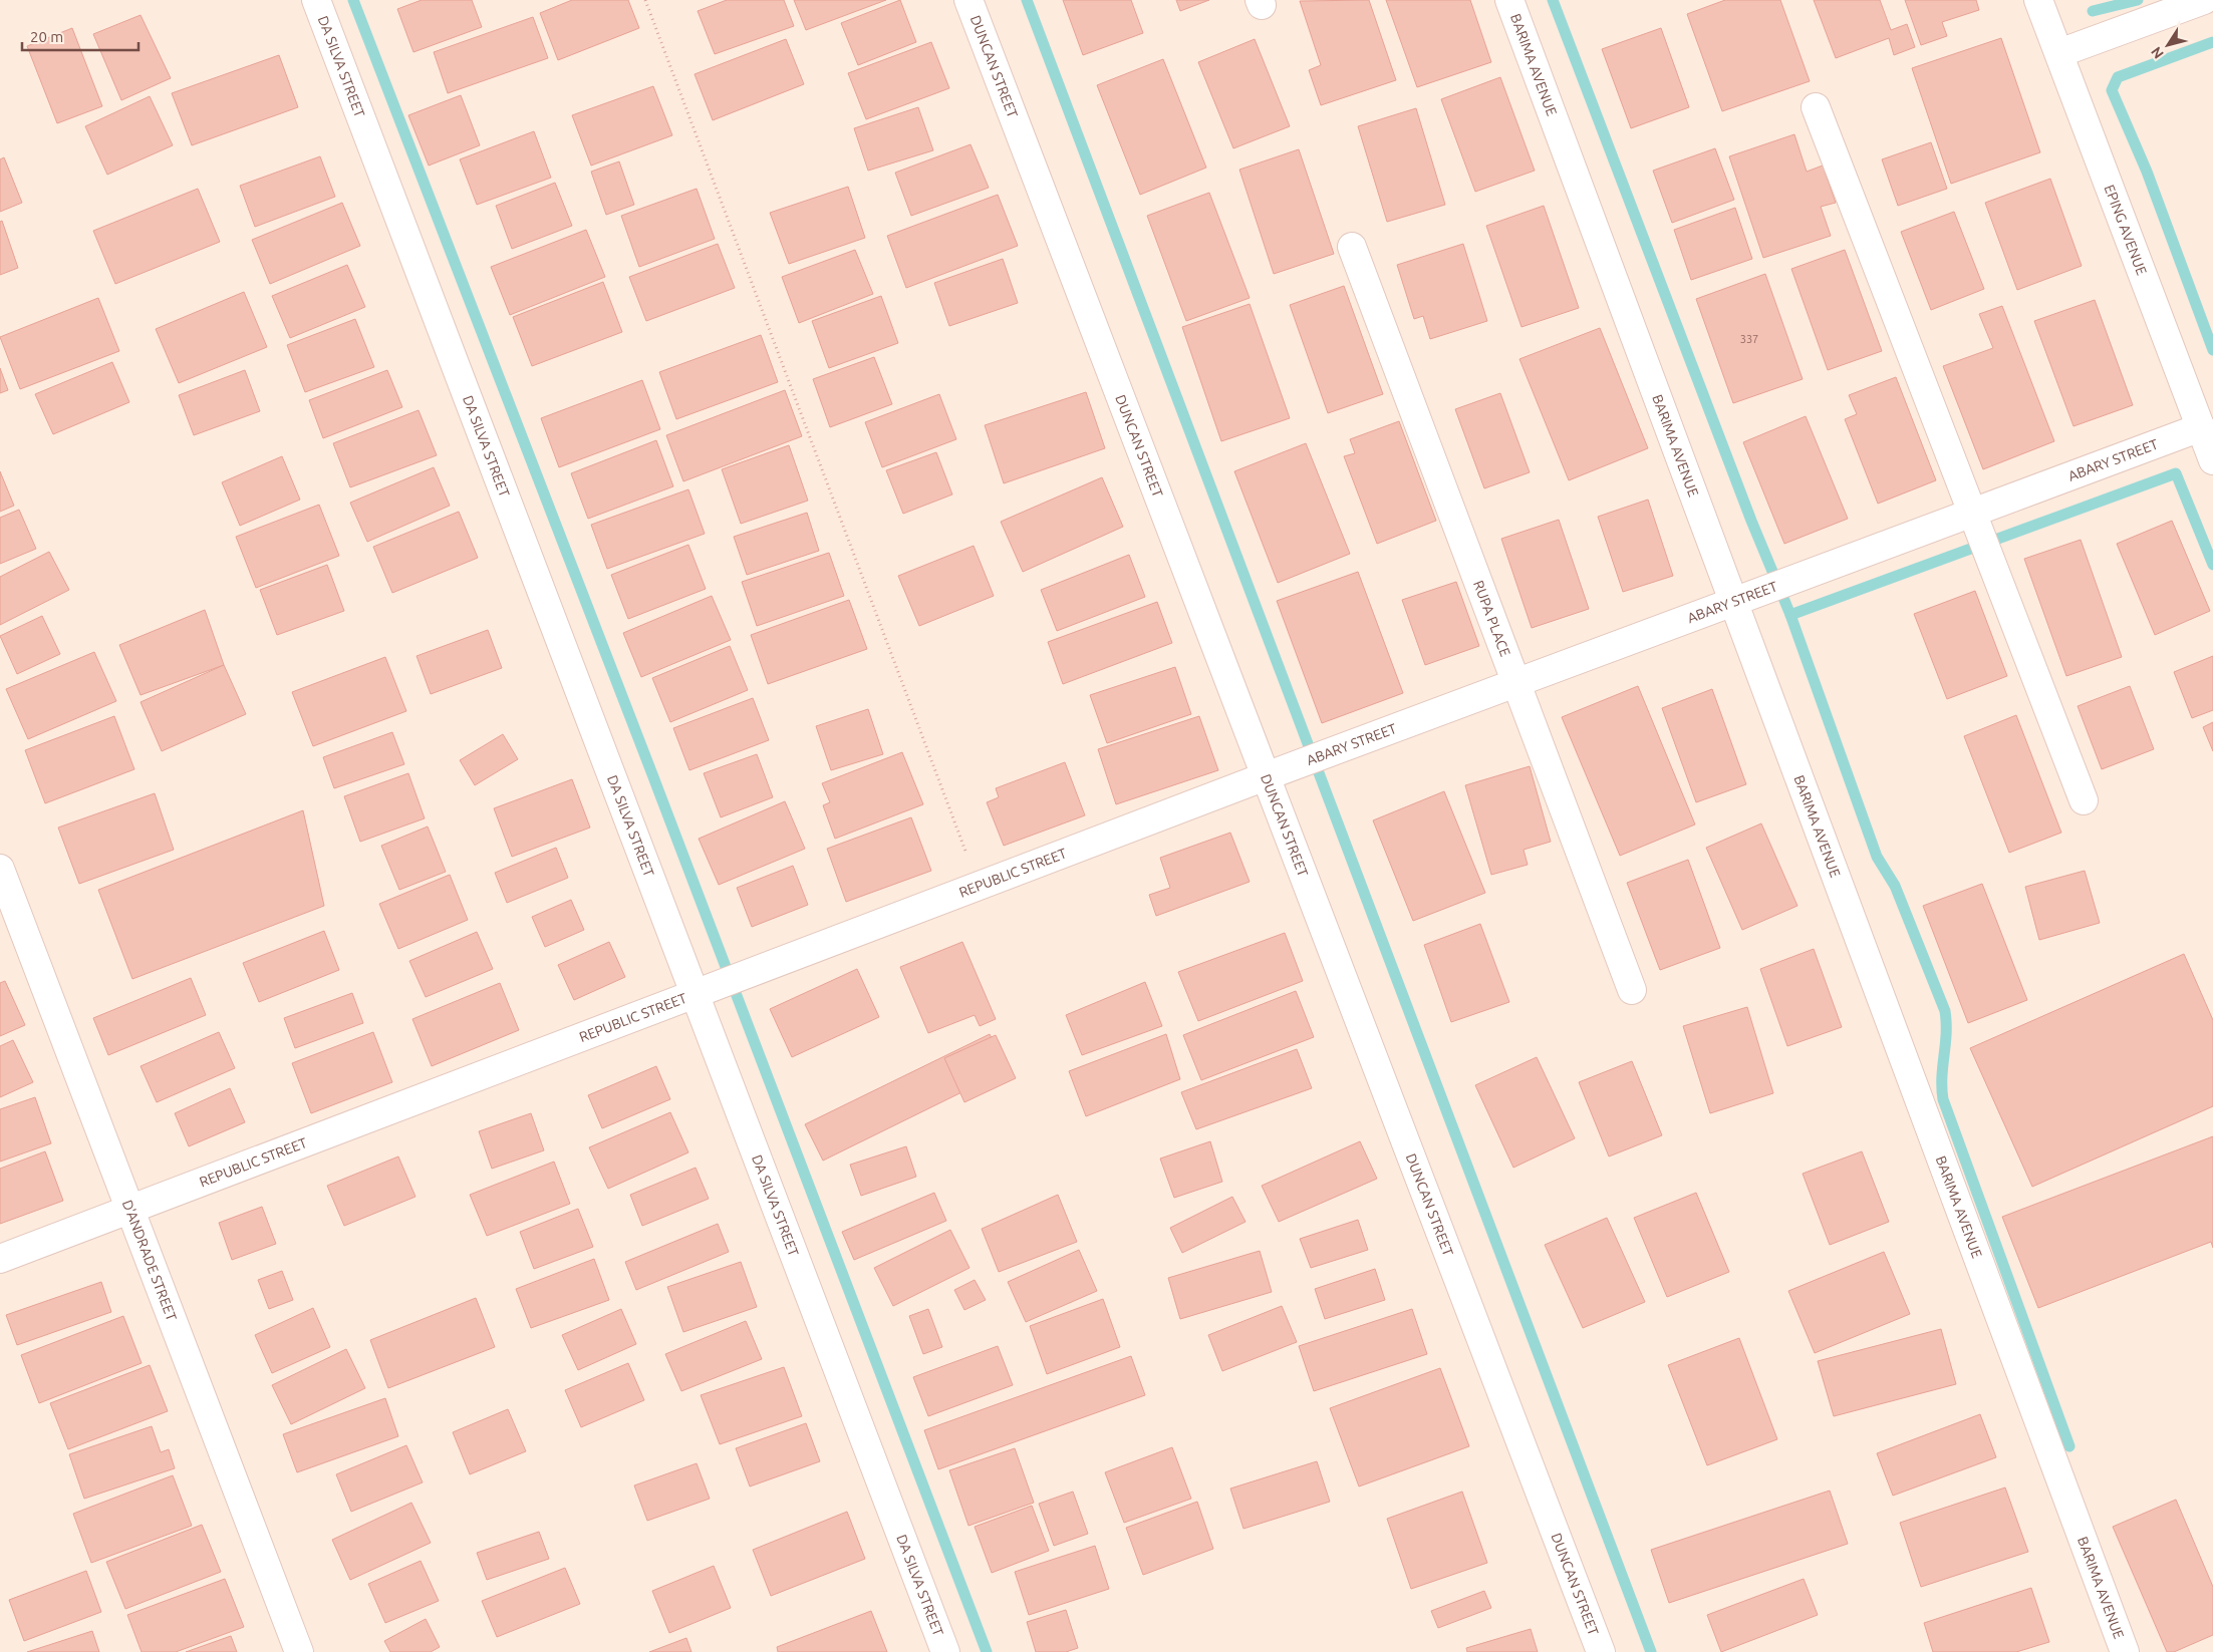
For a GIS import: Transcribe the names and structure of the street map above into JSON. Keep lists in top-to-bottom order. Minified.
{"streets":{"street":["BARIMA AVENUE","DA SILVA STREET","DUNCAN STREET","EPING AVENUE","ABARY STREET","RUPA PLACE","REPUBLIC STREET","D'ANDRADE STREET"]},"crossings":[["BARIMA AVENUE","ABARY STREET"],["DA SILVA STREET","REPUBLIC STREET"],["DUNCAN STREET","ABARY STREET"],["DUNCAN STREET","REPUBLIC STREET"],["EPING AVENUE","ABARY STREET"],["ABARY STREET","RUPA PLACE"],["ABARY STREET","REPUBLIC STREET"],["REPUBLIC STREET","D'ANDRADE STREET"]],"house_numbers":["337"],"scale_bar":"20 m","north":"bottom left"}
